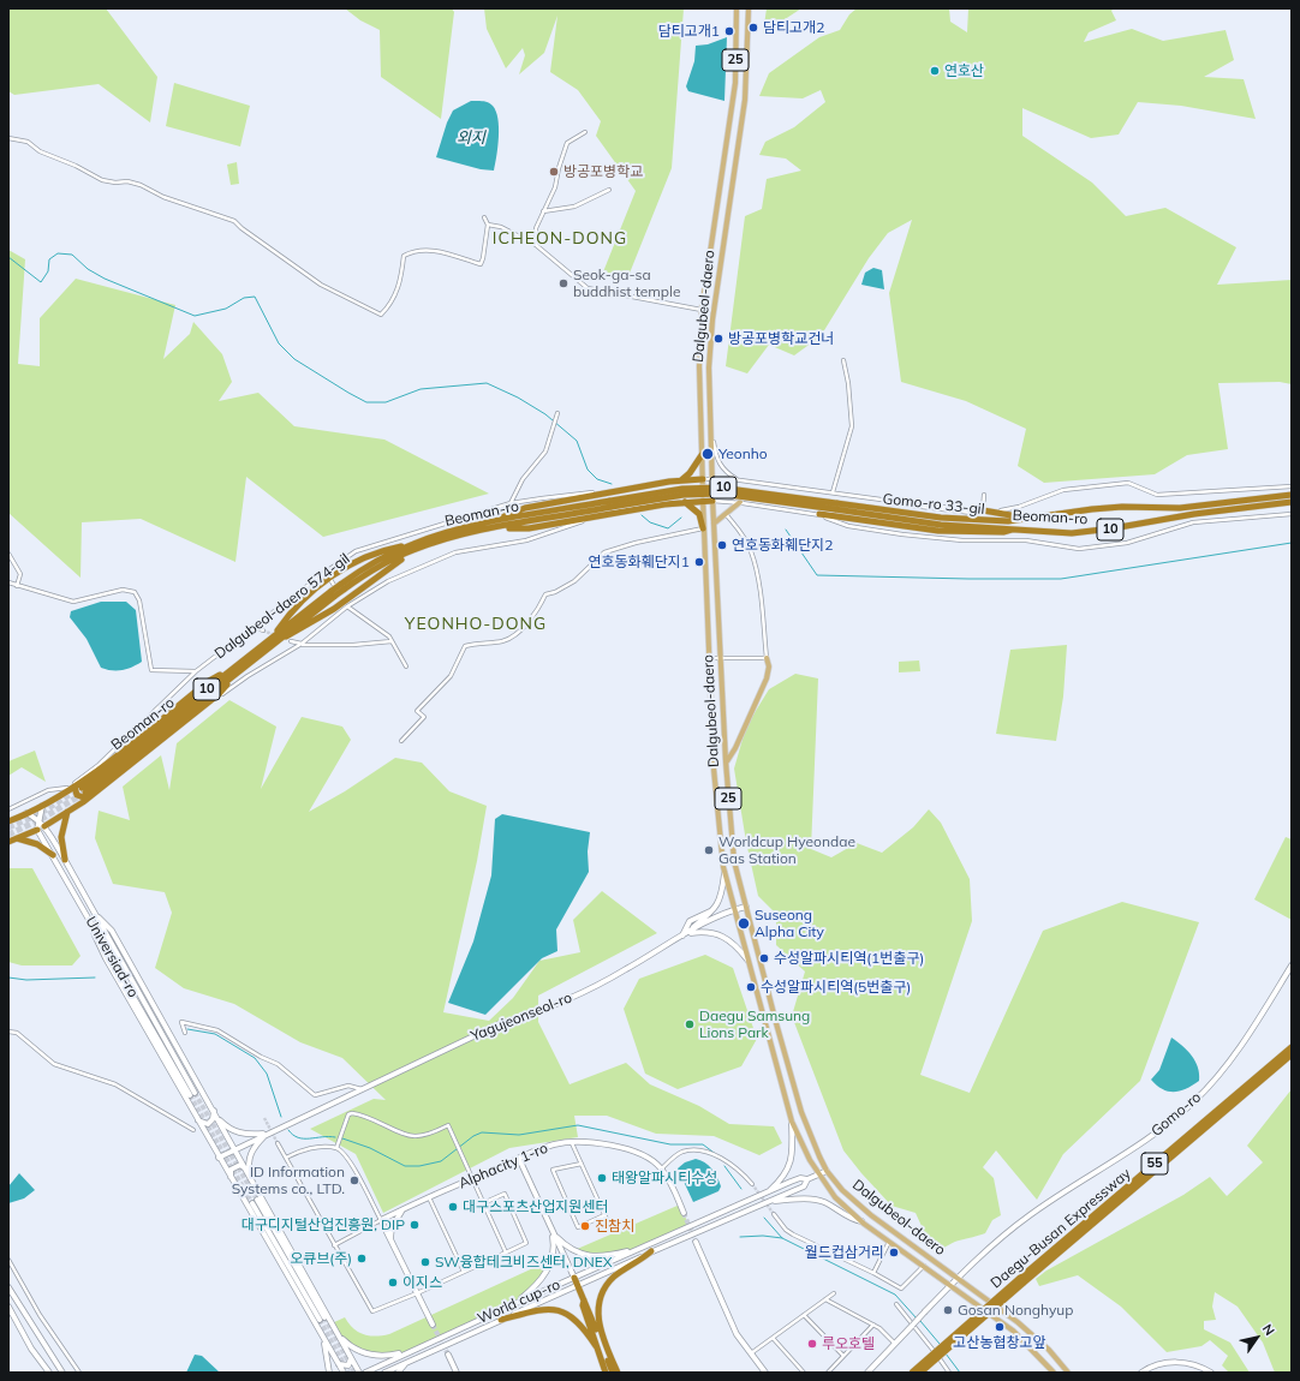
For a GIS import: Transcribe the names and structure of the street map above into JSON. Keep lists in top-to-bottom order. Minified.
{"streets":{"highway":["10","Beoman-ro","55","Daegu-Busan Expressway"],"main road":["25","Dalgubeol-daero","Universiad-ro","Yagujeonseol-ro","Gomo-ro","Alphacity 1-ro","World cup-ro"],"street":["Gomo-ro 33-gil","Dalgubeol-daero 574-gil"]},"crossings":[["Dalgubeol-daero","Gomo-ro 33-gil"],["Dalgubeol-daero","Yagujeonseol-ro"],["Dalgubeol-daero","Gomo-ro"],["Dalgubeol-daero","World cup-ro"]],"districts":["ICHEON-DONG","YEONHO-DONG"],"water":["외지"],"places":["담티고개2","담티고개1","연호산","방공포병학교","Seok-ga-sa buddhist temple","방공포병학교건너","Yeonho","연호동화훼단지2","연호동화훼단지1","Worldcup Hyeondae Gas Station","Suseong Alpha City","수성알파시티역(1번출구)","수성알파시티역(5번출구)","Daegu Samsung Lions Park","태왕알파시티수성","ID Information Systems co., LTD.","대구스포츠산업지원센터","대구디지털산업진흥원, DIP","진참치","월드컵삼거리","오큐브(주)","SW융합테크비즈센터, DNEX","이지스","Gosan Nonghyup","고산농협창고앞","루오호텔"],"north":"top right"}
